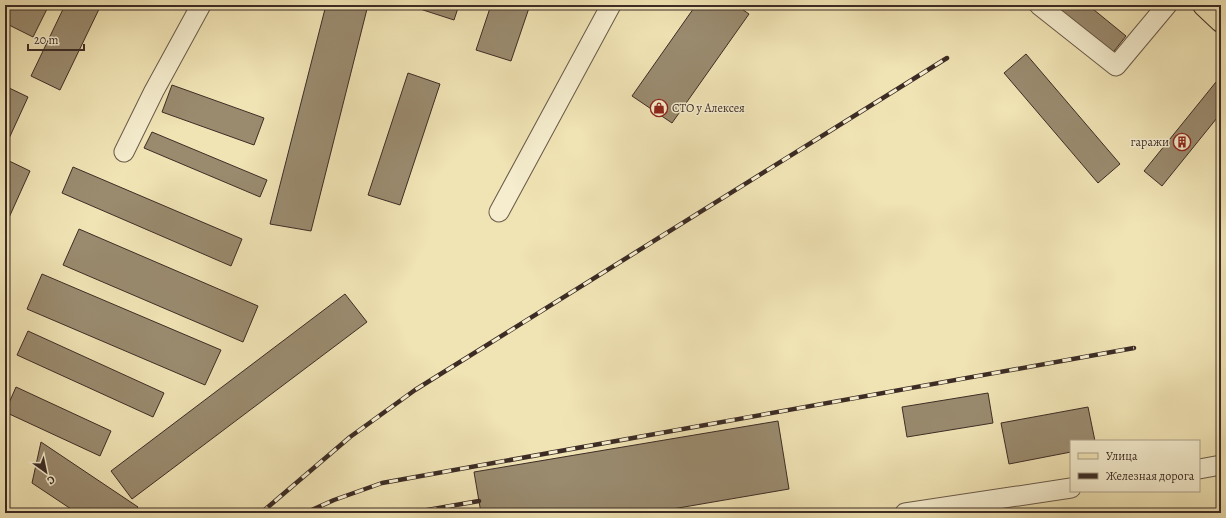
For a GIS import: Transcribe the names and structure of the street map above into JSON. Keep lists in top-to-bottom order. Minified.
{"places":{"shop":["СТО у Алексея"],"building":["гаражи"]},"legend":["Улица","Железная дорога"],"scale_bar":"20 m","north":"bottom right"}
